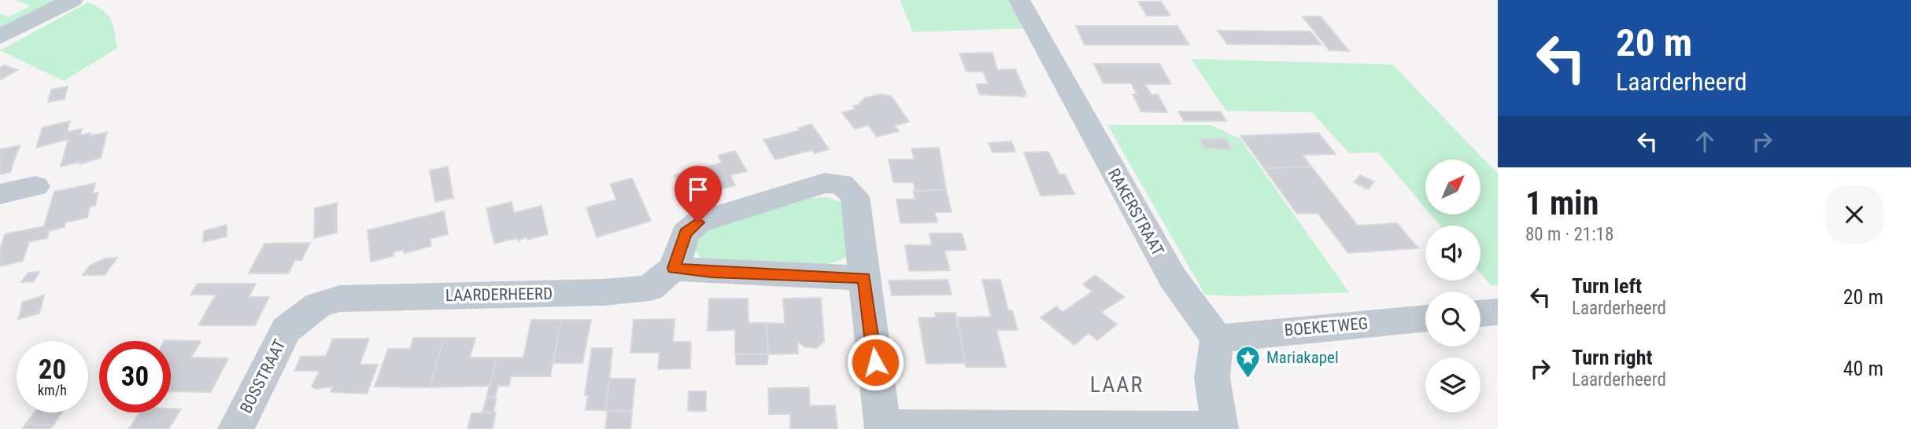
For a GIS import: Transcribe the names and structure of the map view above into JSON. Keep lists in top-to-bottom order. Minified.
{"streets":{"street":["RAKERSTRAAT","LAARDERHEERD","BOEKETWEG","BOSSTRAAT"]},"crossings":[["RAKERSTRAAT","BOEKETWEG"],["LAARDERHEERD","BOSSTRAAT"]],"districts":["LAAR"],"places":{"place":["Mariakapel"]},"north":"top right","page":{"turn":["20 m","Laarderheerd"],"heading":["1 min","80 m · 21:18"],"list":[{"name":"Turn left","note":"Laarderheerd","value":"20 m"},{"name":"Turn right","note":"Laarderheerd","value":"40 m"}],"speed":"20 km/h","limit":"30"}}
